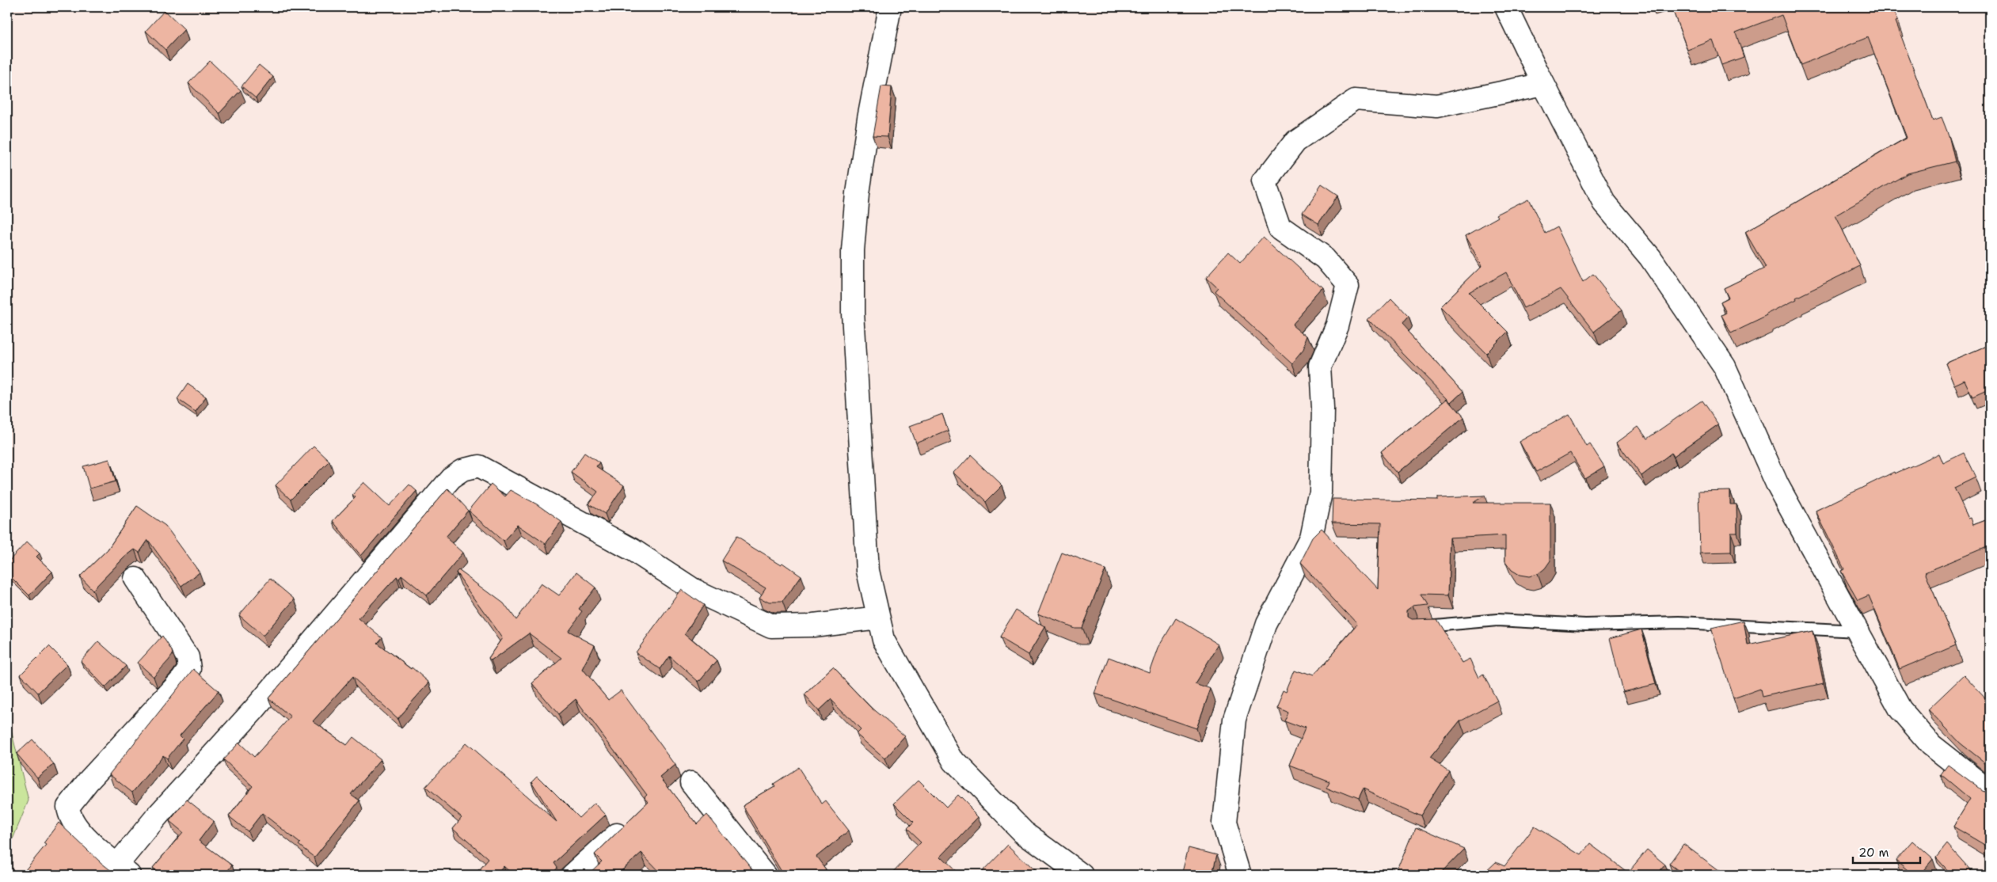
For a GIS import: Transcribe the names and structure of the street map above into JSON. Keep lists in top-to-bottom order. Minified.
{"scale_bar":"20 m"}
